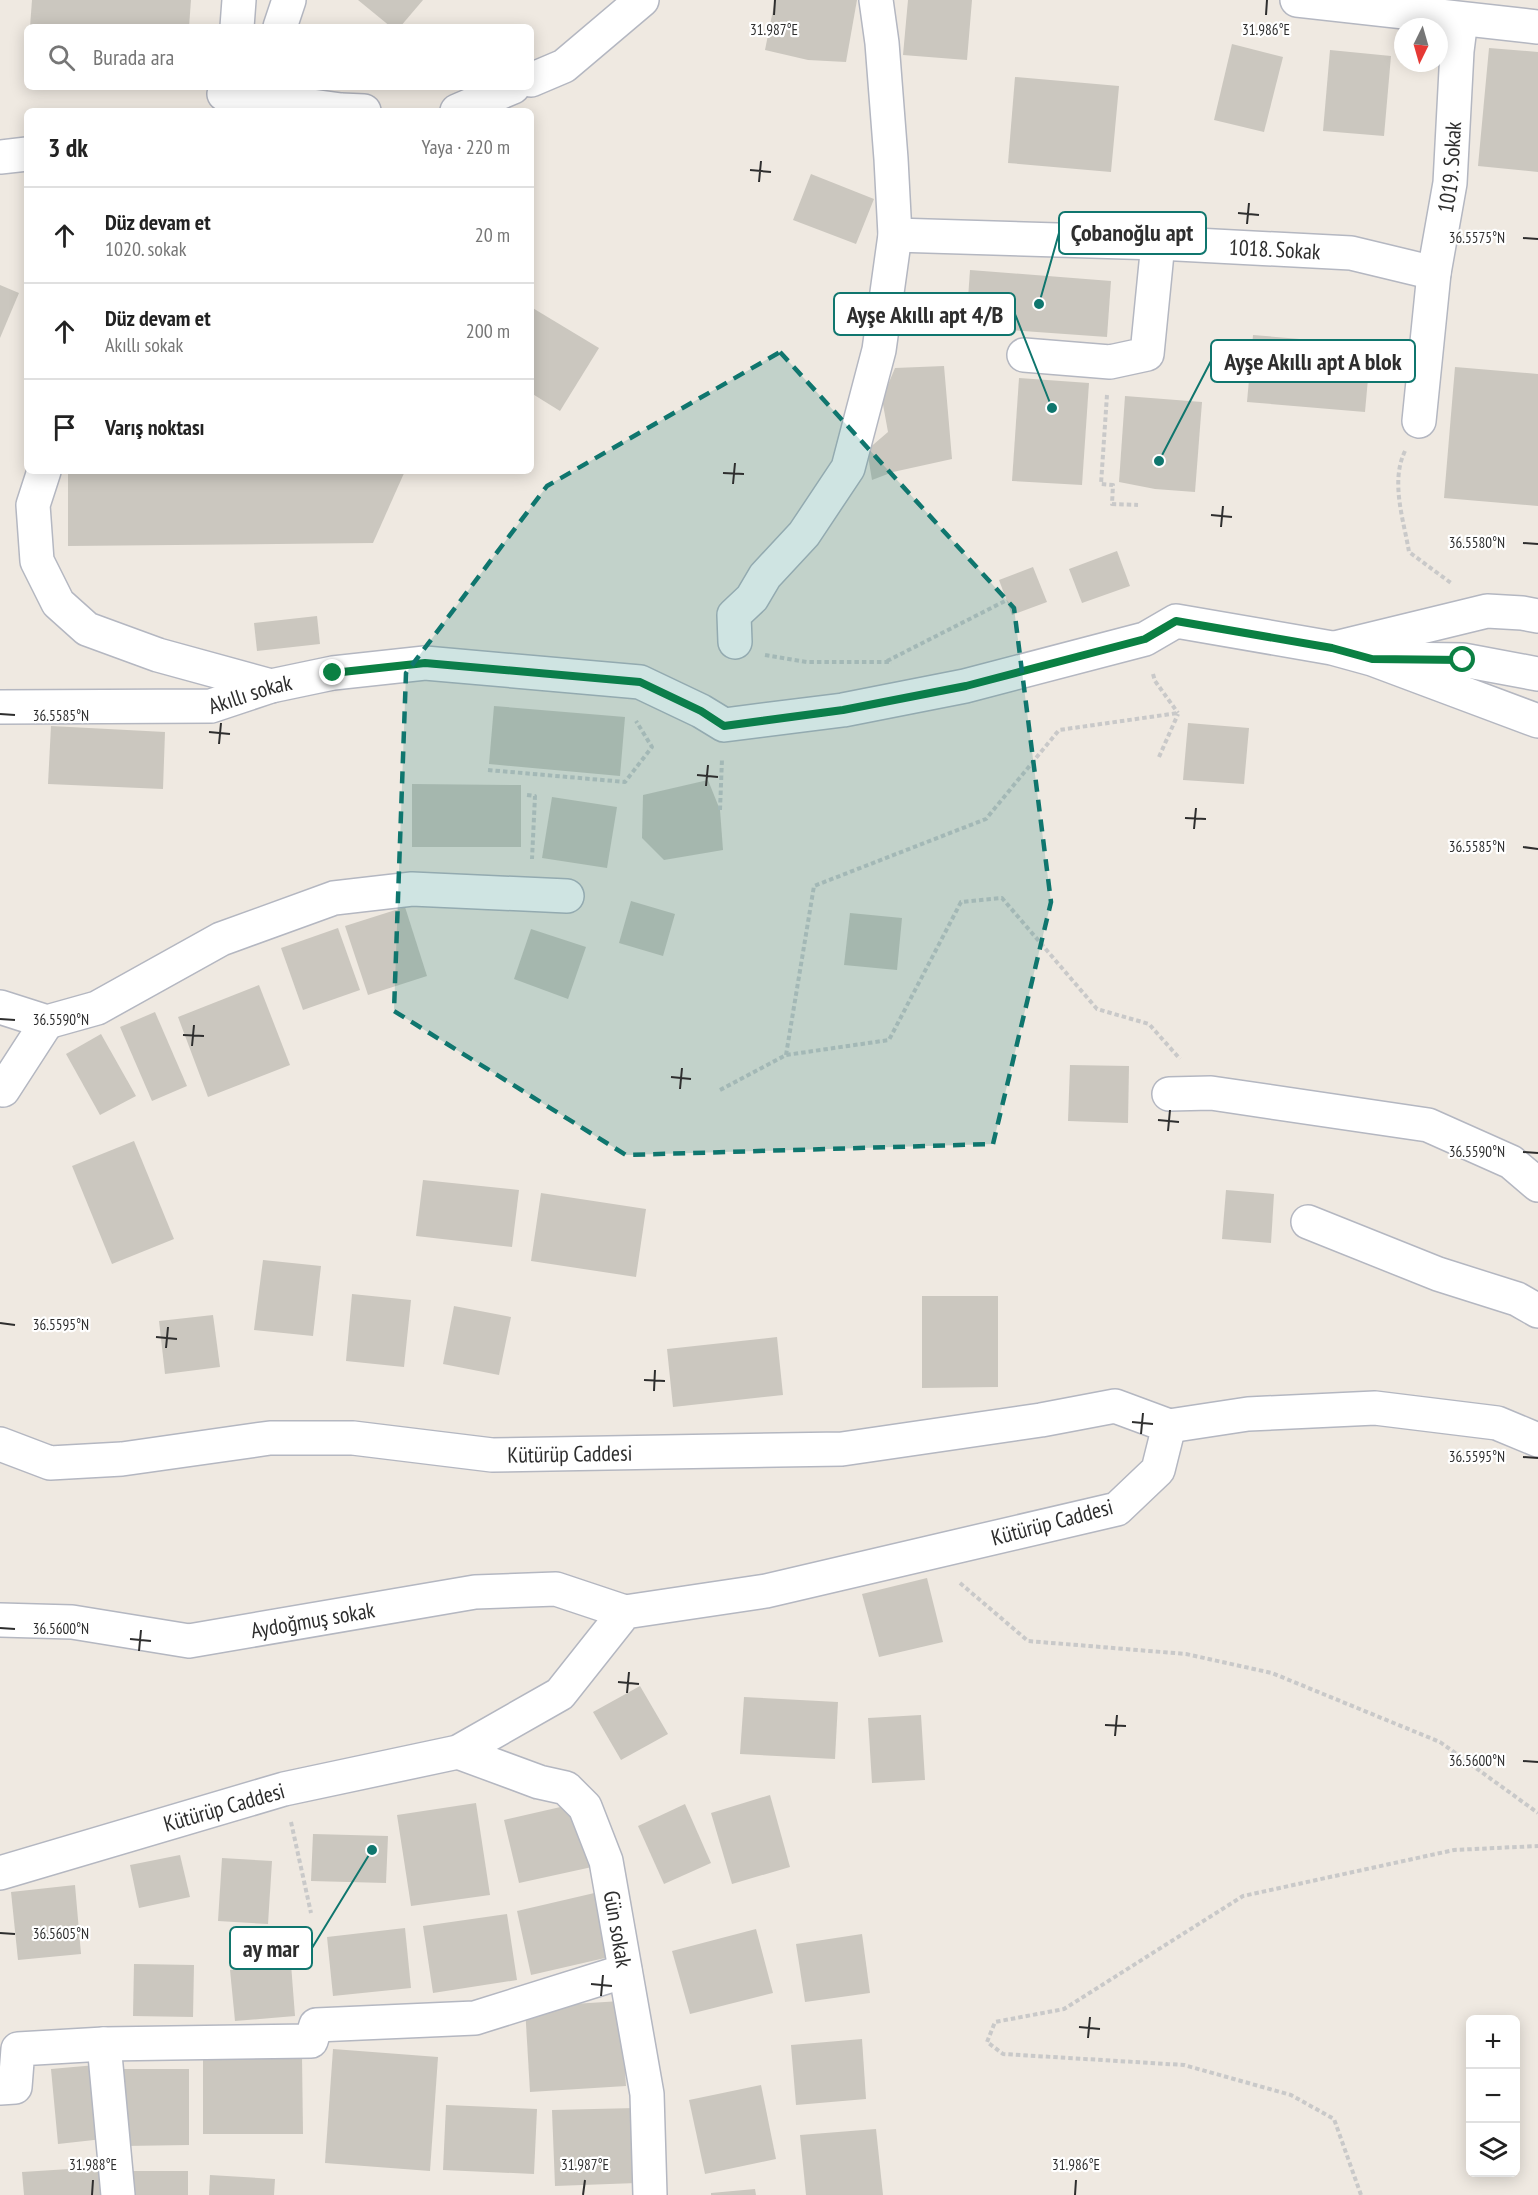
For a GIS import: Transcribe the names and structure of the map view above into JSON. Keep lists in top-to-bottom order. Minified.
{"streets":{"street":["1019. Sokak","1018. Sokak","Akıllı sokak","Kütürüp Caddesi","Aydoğmuş sokak","Gün sokak"]},"crossings":[["1019. Sokak","1018. Sokak"],["Kütürüp Caddesi","Aydoğmuş sokak"],["Kütürüp Caddesi","Gün sokak"]],"places":["Çobanoğlu apt","Ayşe Akıllı apt 4/B","Ayşe Akıllı apt A blok","ay mar"],"north":"bottom","page":{"search":"Burada ara","heading":["3 dk","Yaya · 220 m"],"list":[["Düz devam et","1020. sokak","20 m"],["Düz devam et","Akıllı sokak","200 m"],"Varış noktası"],"map_buttons":["+","−"]},"coordinates":["31.987°E","31.986°E","36.5575°N","36.5580°N","36.5585°N","36.5590°N","36.5595°N","36.5600°N","36.5605°N","31.988°E"]}
